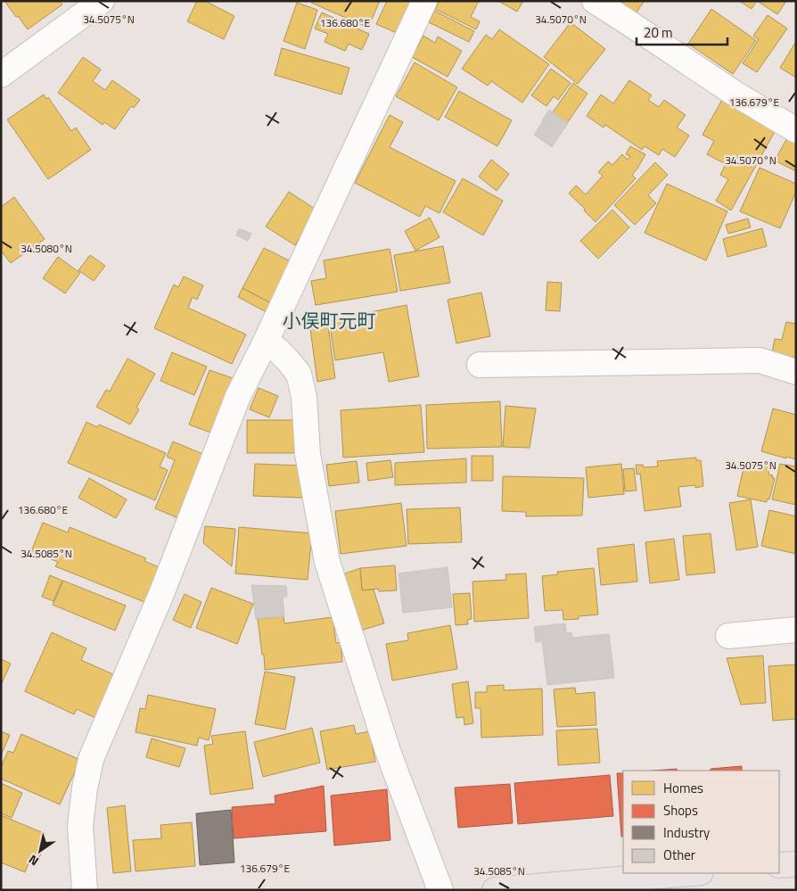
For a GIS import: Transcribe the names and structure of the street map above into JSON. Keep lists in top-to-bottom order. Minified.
{"districts":["小俣町元町"],"legend":["Homes","Shops","Industry","Other"],"scale_bar":"20 m","north":"bottom left","coordinates":["34.5075°N","34.5070°N","136.680°E","136.679°E","34.5080°N","34.5085°N"]}
